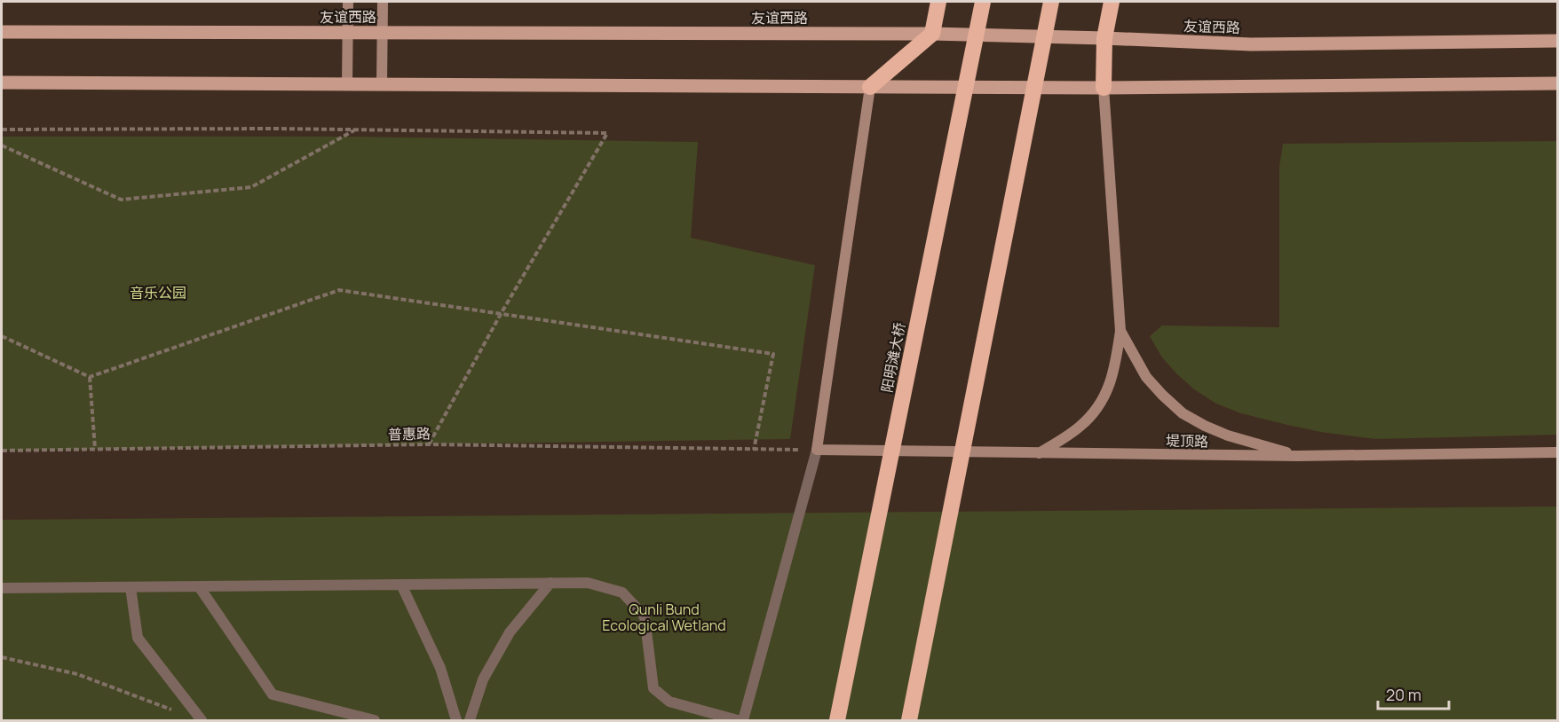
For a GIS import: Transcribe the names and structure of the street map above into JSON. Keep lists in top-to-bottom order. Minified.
{"streets":{"highway":["阳明滩大桥"],"main road":["友谊西路","堤顶路"],"path":["普惠路"]},"crossings":[["普惠路","堤顶路"]],"parks":["音乐公园","Qunli Bund Ecological Wetland"],"scale_bar":"20 m"}
